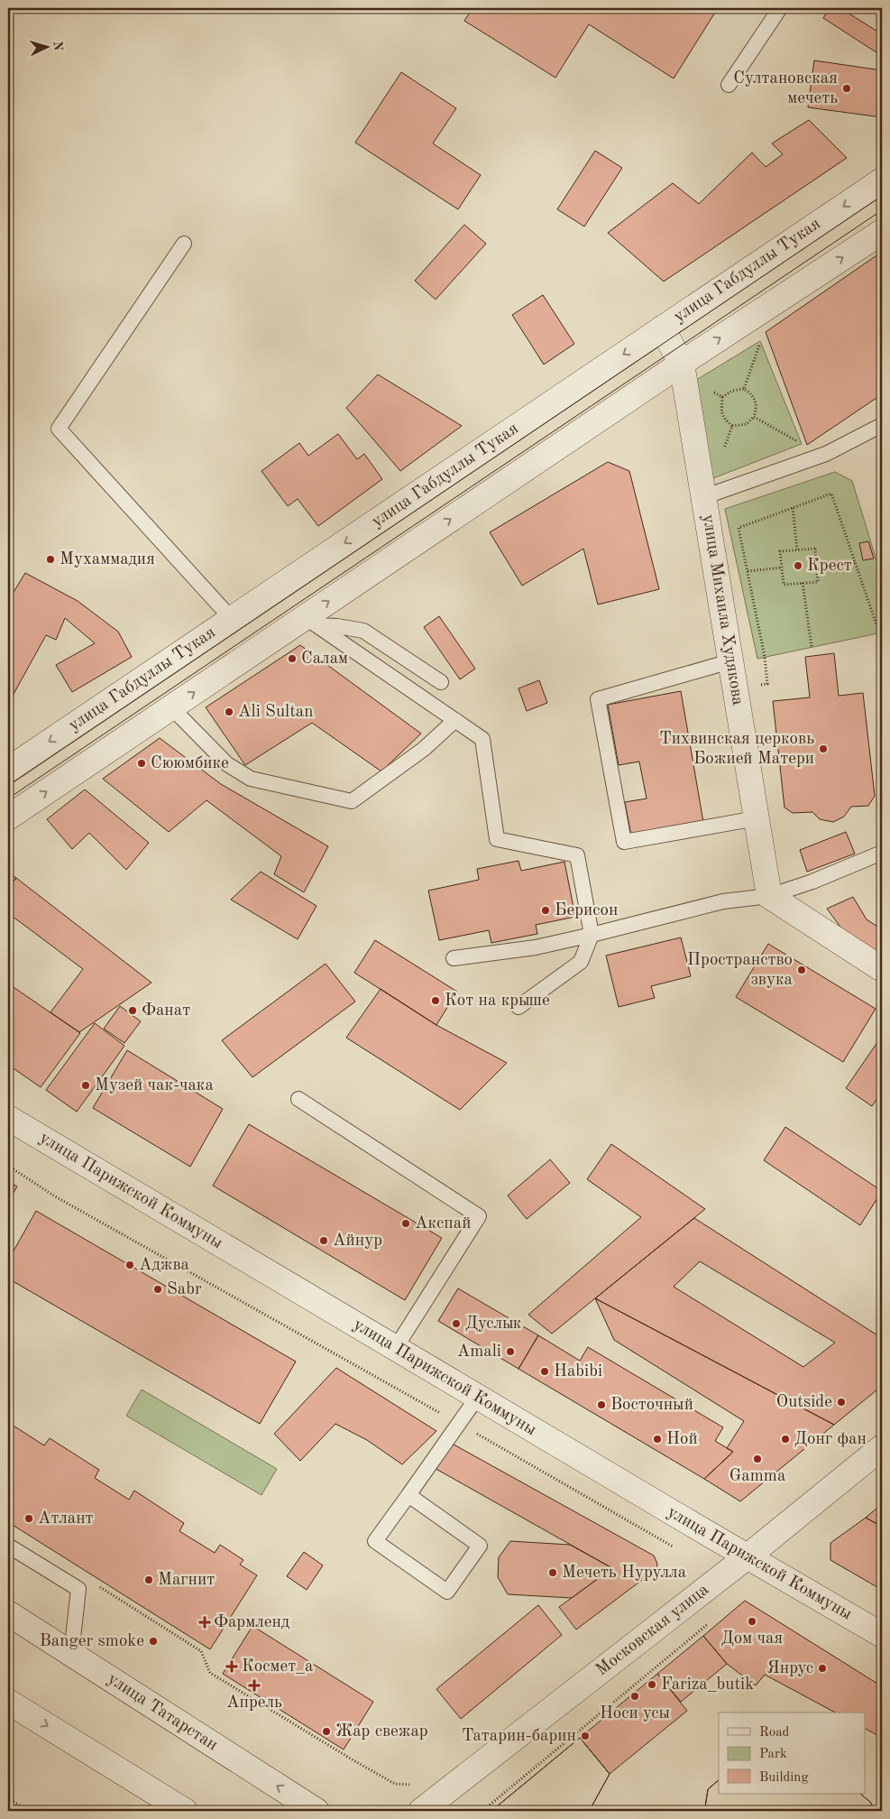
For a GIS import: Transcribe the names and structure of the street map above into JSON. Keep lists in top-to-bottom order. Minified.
{"streets":{"street":["улица Габдуллы Тукая","улица Михаила Худякова","улица Парижской Коммуны","Московская улица","улица Татарстан"]},"crossings":[["улица Габдуллы Тукая","улица Михаила Худякова"],["улица Парижской Коммуны","Московская улица"]],"places":{"other":["Султановская мечеть","Мухаммадия","Крест","Салам","Ali Sultan","Тихвинская церковь Божией Матери","Сююмбике","Берисон","Пространство звука","Кот на крыше","Фанат","Музей чак-чака","Акспай","Айнур","Аджва","Sabr","Дуслык","Amali","Habibi","Outside","Восточный","Ной","Донг фан","Gamma","Атлант","Мечеть Нурулла","Магнит","Дом чая","Banger smoke","Янрус","Fariza_butik","Носи усы","Жар свежар","Татарин-барин"],"health":["Фармленд","Космет_а","Апрель"]},"legend":["Road","Park","Building"],"north":"right"}
